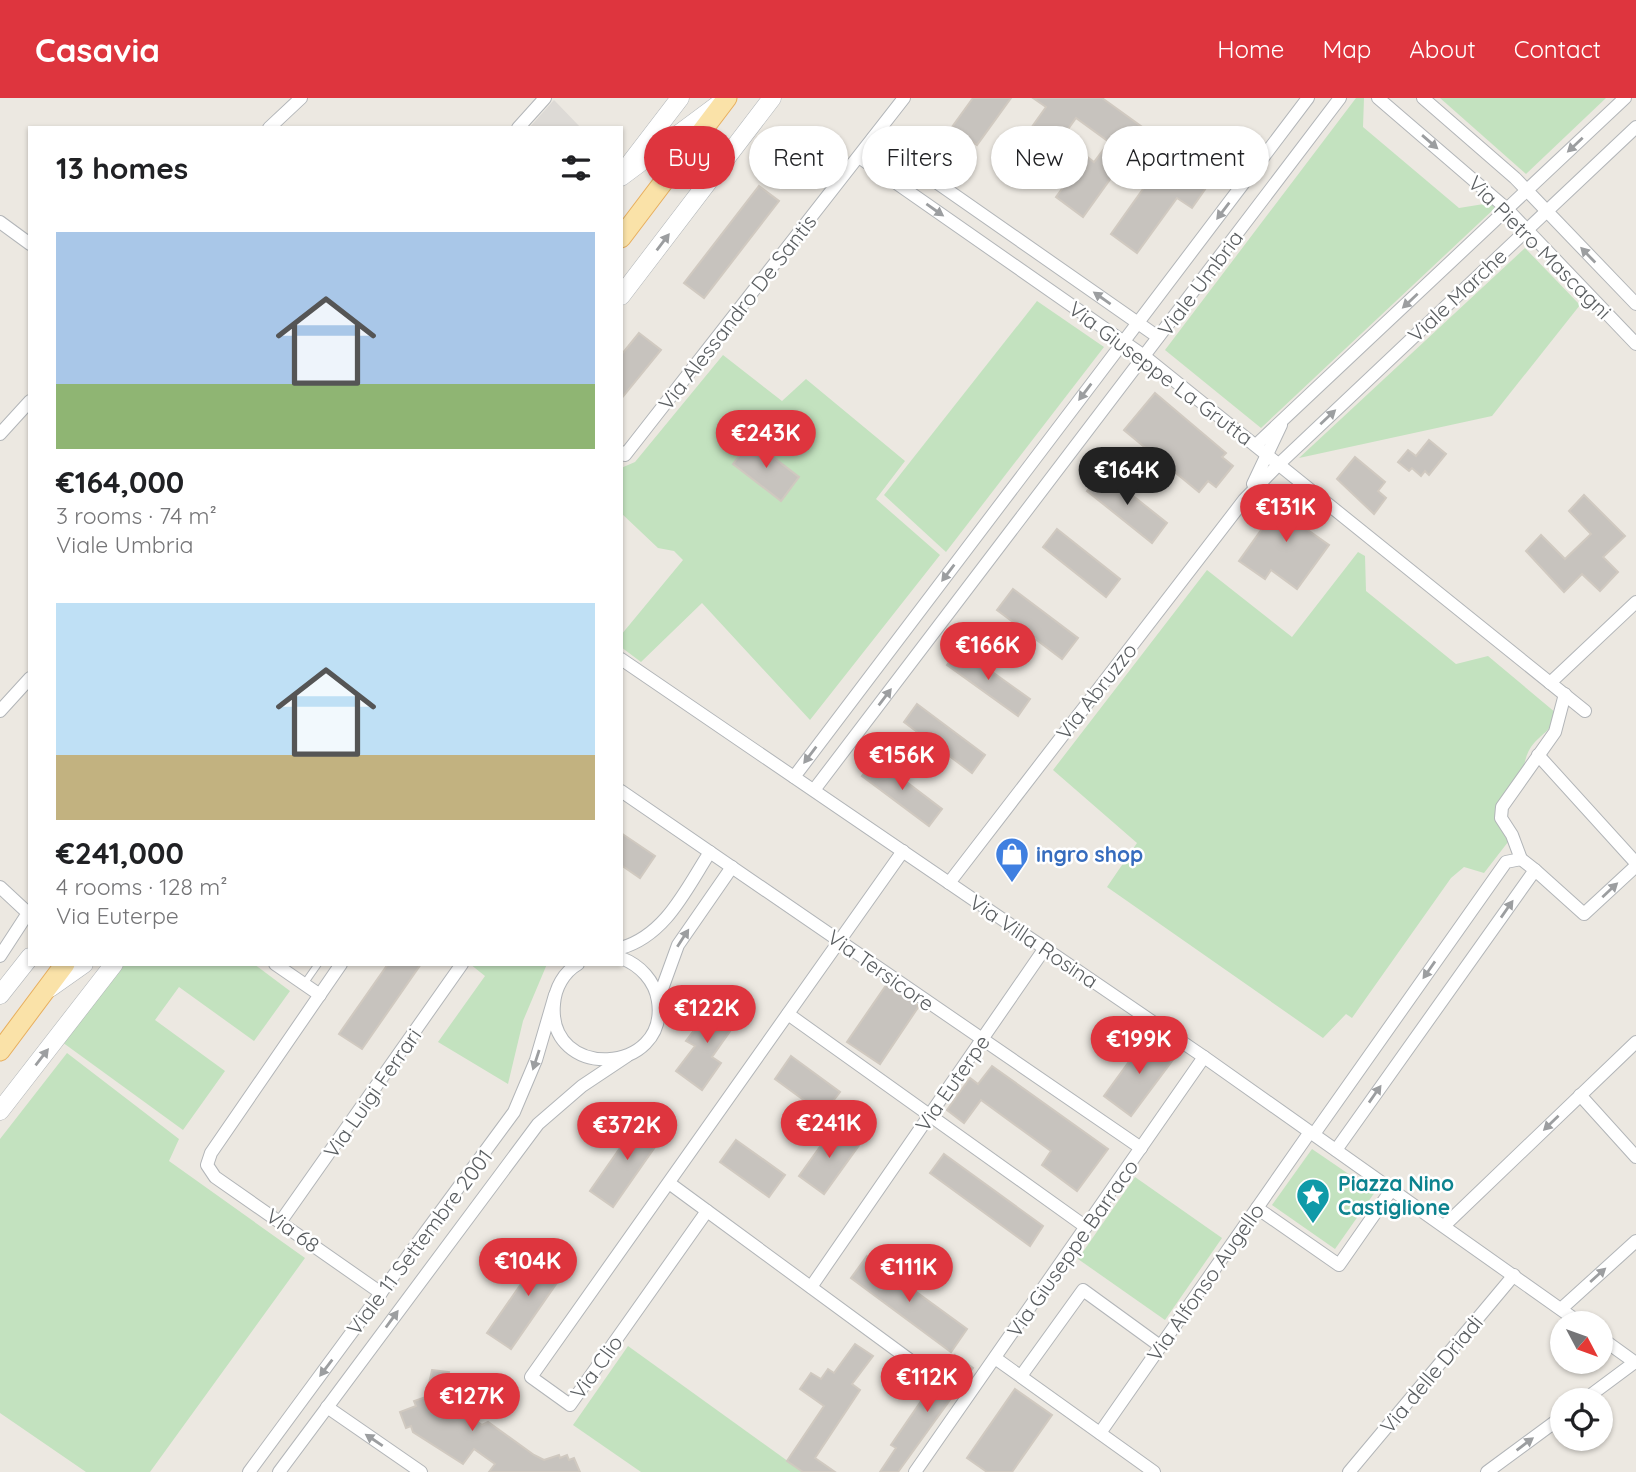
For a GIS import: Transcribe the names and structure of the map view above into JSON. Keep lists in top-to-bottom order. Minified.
{"streets":{"street":["Via Pietro Mascagni","Viale Umbria","Viale Marche","Via Alessandro De Santis","Via Giuseppe La Grutta","Via Abruzzo","Via Villa Rosina","Via Tersicore","Via Euterpe","Via Luigi Ferrari","Via 68","Viale 11 Settembre 2001","Via Giuseppe Barraco","Via Alfonso Augello","Via Clio","Via delle Driadi"]},"crossings":[["Via Pietro Mascagni","Viale Marche"],["Viale Umbria","Via Giuseppe La Grutta"],["Viale Umbria","Via Villa Rosina"],["Viale Marche","Via Giuseppe La Grutta"],["Viale Marche","Via Abruzzo"],["Via Alessandro De Santis","Via Giuseppe La Grutta"],["Via Giuseppe La Grutta","Via Abruzzo"],["Via Abruzzo","Via Villa Rosina"],["Via Villa Rosina","Via Euterpe"],["Via Villa Rosina","Via Giuseppe Barraco"],["Via Villa Rosina","Via Alfonso Augello"],["Via Villa Rosina","Via Clio"],["Via Villa Rosina","Via delle Driadi"],["Via Tersicore","Via Euterpe"],["Via Tersicore","Via Giuseppe Barraco"],["Via Tersicore","Via Clio"],["Via Luigi Ferrari","Via 68"],["Via 68","Viale 11 Settembre 2001"]],"places":{"shop":["ingro shop"],"place":["Piazza Nino Castiglione"]},"north":"bottom right","page":{"header":"Casavia","nav":["Home","Map","About","Contact"],"chip":["Buy","Rent","Filters","New","Apartment"],"heading":"13 homes","list":[{"name":"€164,000","note":"3 rooms · 74 m² · Viale Umbria"},{"name":"€241,000","note":"4 rooms · 128 m² · Via Euterpe"}],"price":["€243K","€164K","€131K","€166K","€156K","€122K","€199K","€241K","€372K","€104K","€111K","€112K","€127K"]}}
